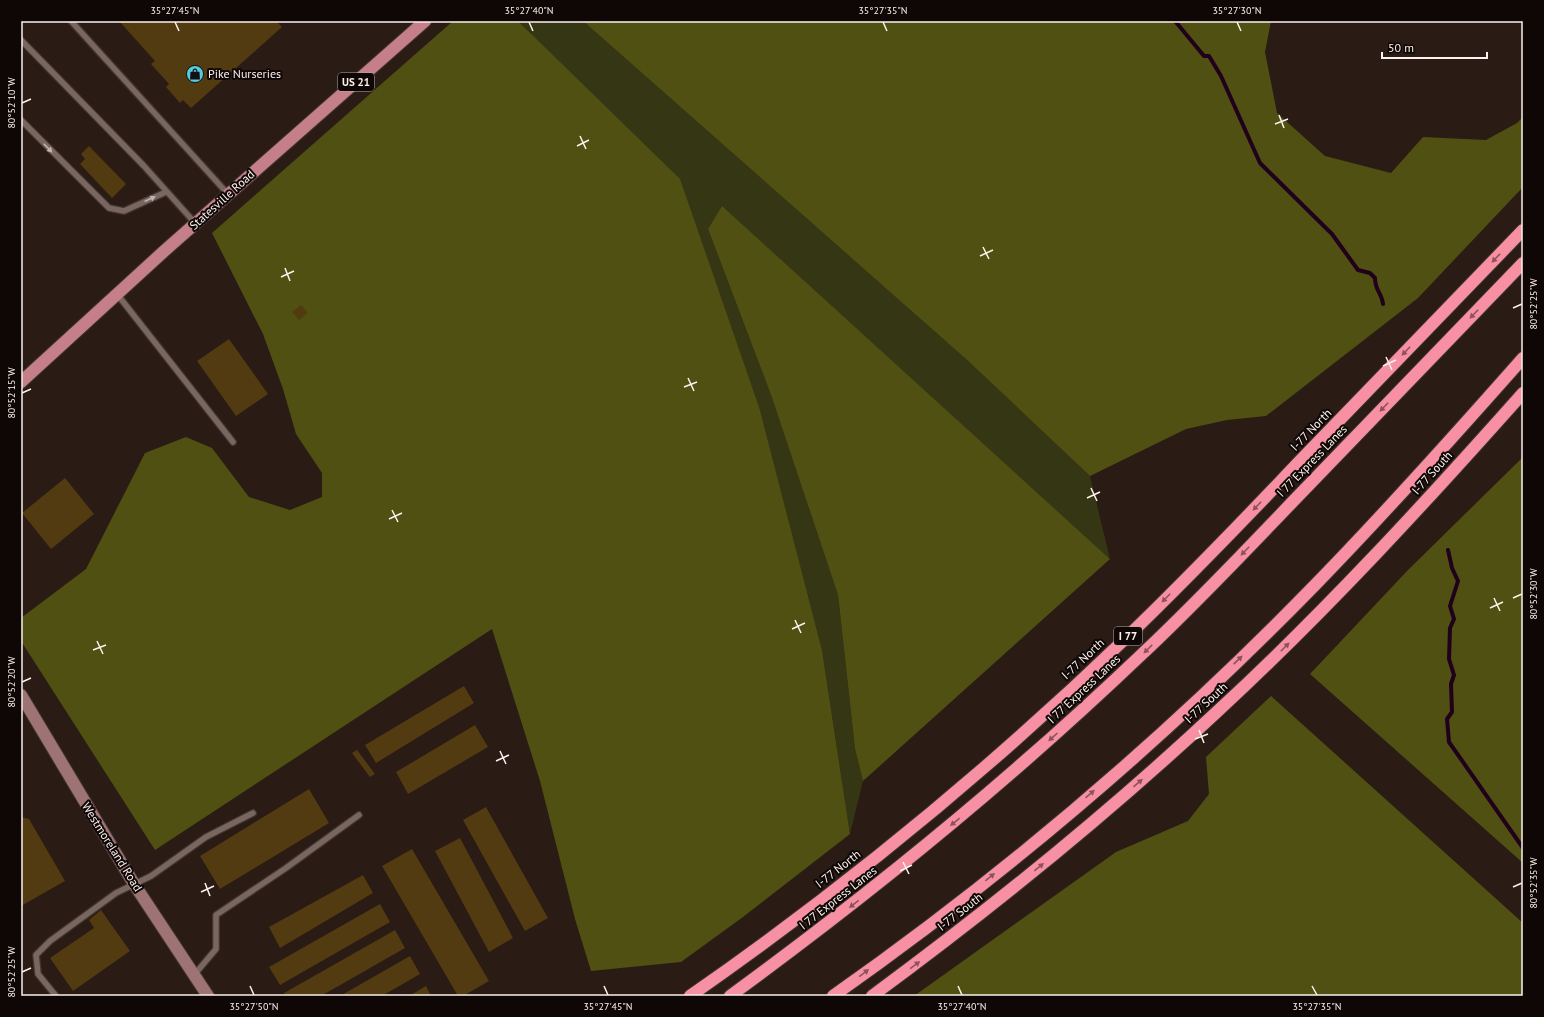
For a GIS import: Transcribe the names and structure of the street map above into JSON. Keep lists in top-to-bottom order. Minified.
{"streets":{"highway":["I-77 North","I 77 Express Lanes","I-77 South","I 77"],"main road":["US 21","Statesville Road"],"street":["Westmoreland Road"]},"places":{"shop":["Pike Nurseries"]},"scale_bar":"50 m","coordinates":["35°27'45\"N","35°27'40\"N","35°27'35\"N","35°27'30\"N","80°52'10\"W","80°52'25\"W","80°52'15\"W","80°52'30\"W","80°52'20\"W","80°52'35\"W","35°27'50\"N"]}
